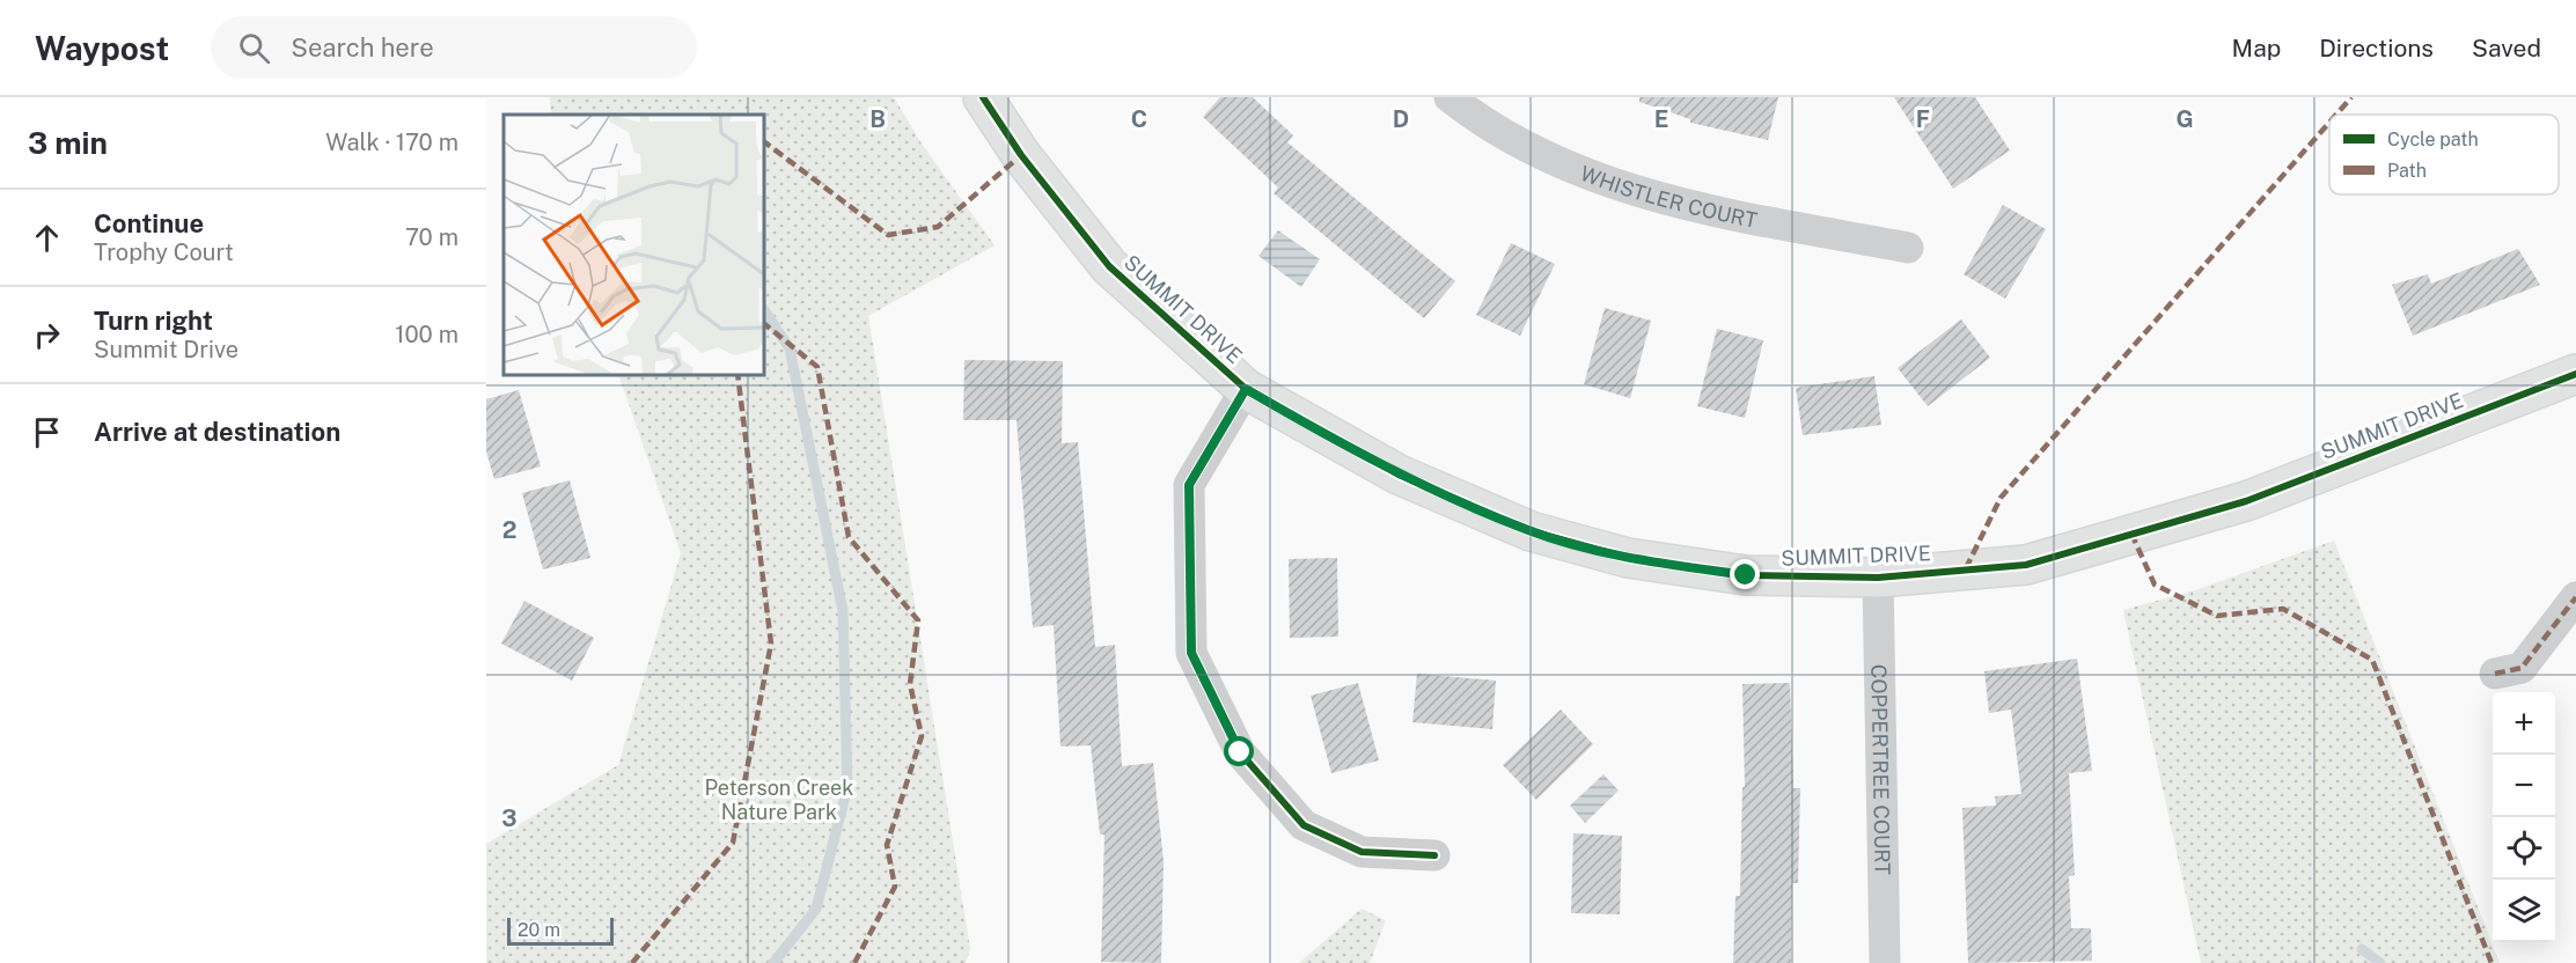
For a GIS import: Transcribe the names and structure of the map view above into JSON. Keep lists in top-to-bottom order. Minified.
{"streets":{"main road":["SUMMIT DRIVE"],"street":["WHISTLER COURT","COPPERTREE COURT"]},"crossings":[["SUMMIT DRIVE","COPPERTREE COURT"]],"parks":["Peterson Creek Nature Park"],"legend":["Cycle path","Path"],"scale_bar":"20 m","page":{"header":"Waypost","search":"Search here","nav":["Map","Directions","Saved"],"heading":["3 min","Walk · 170 m"],"list":[["Continue","Trophy Court","70 m"],["Turn right","Summit Drive","100 m"],"Arrive at destination"],"map_buttons":["+","−"],"scale":"20 m"},"grid":{"columns":["B","C","D","E","F","G"],"rows":["2","3"]}}
